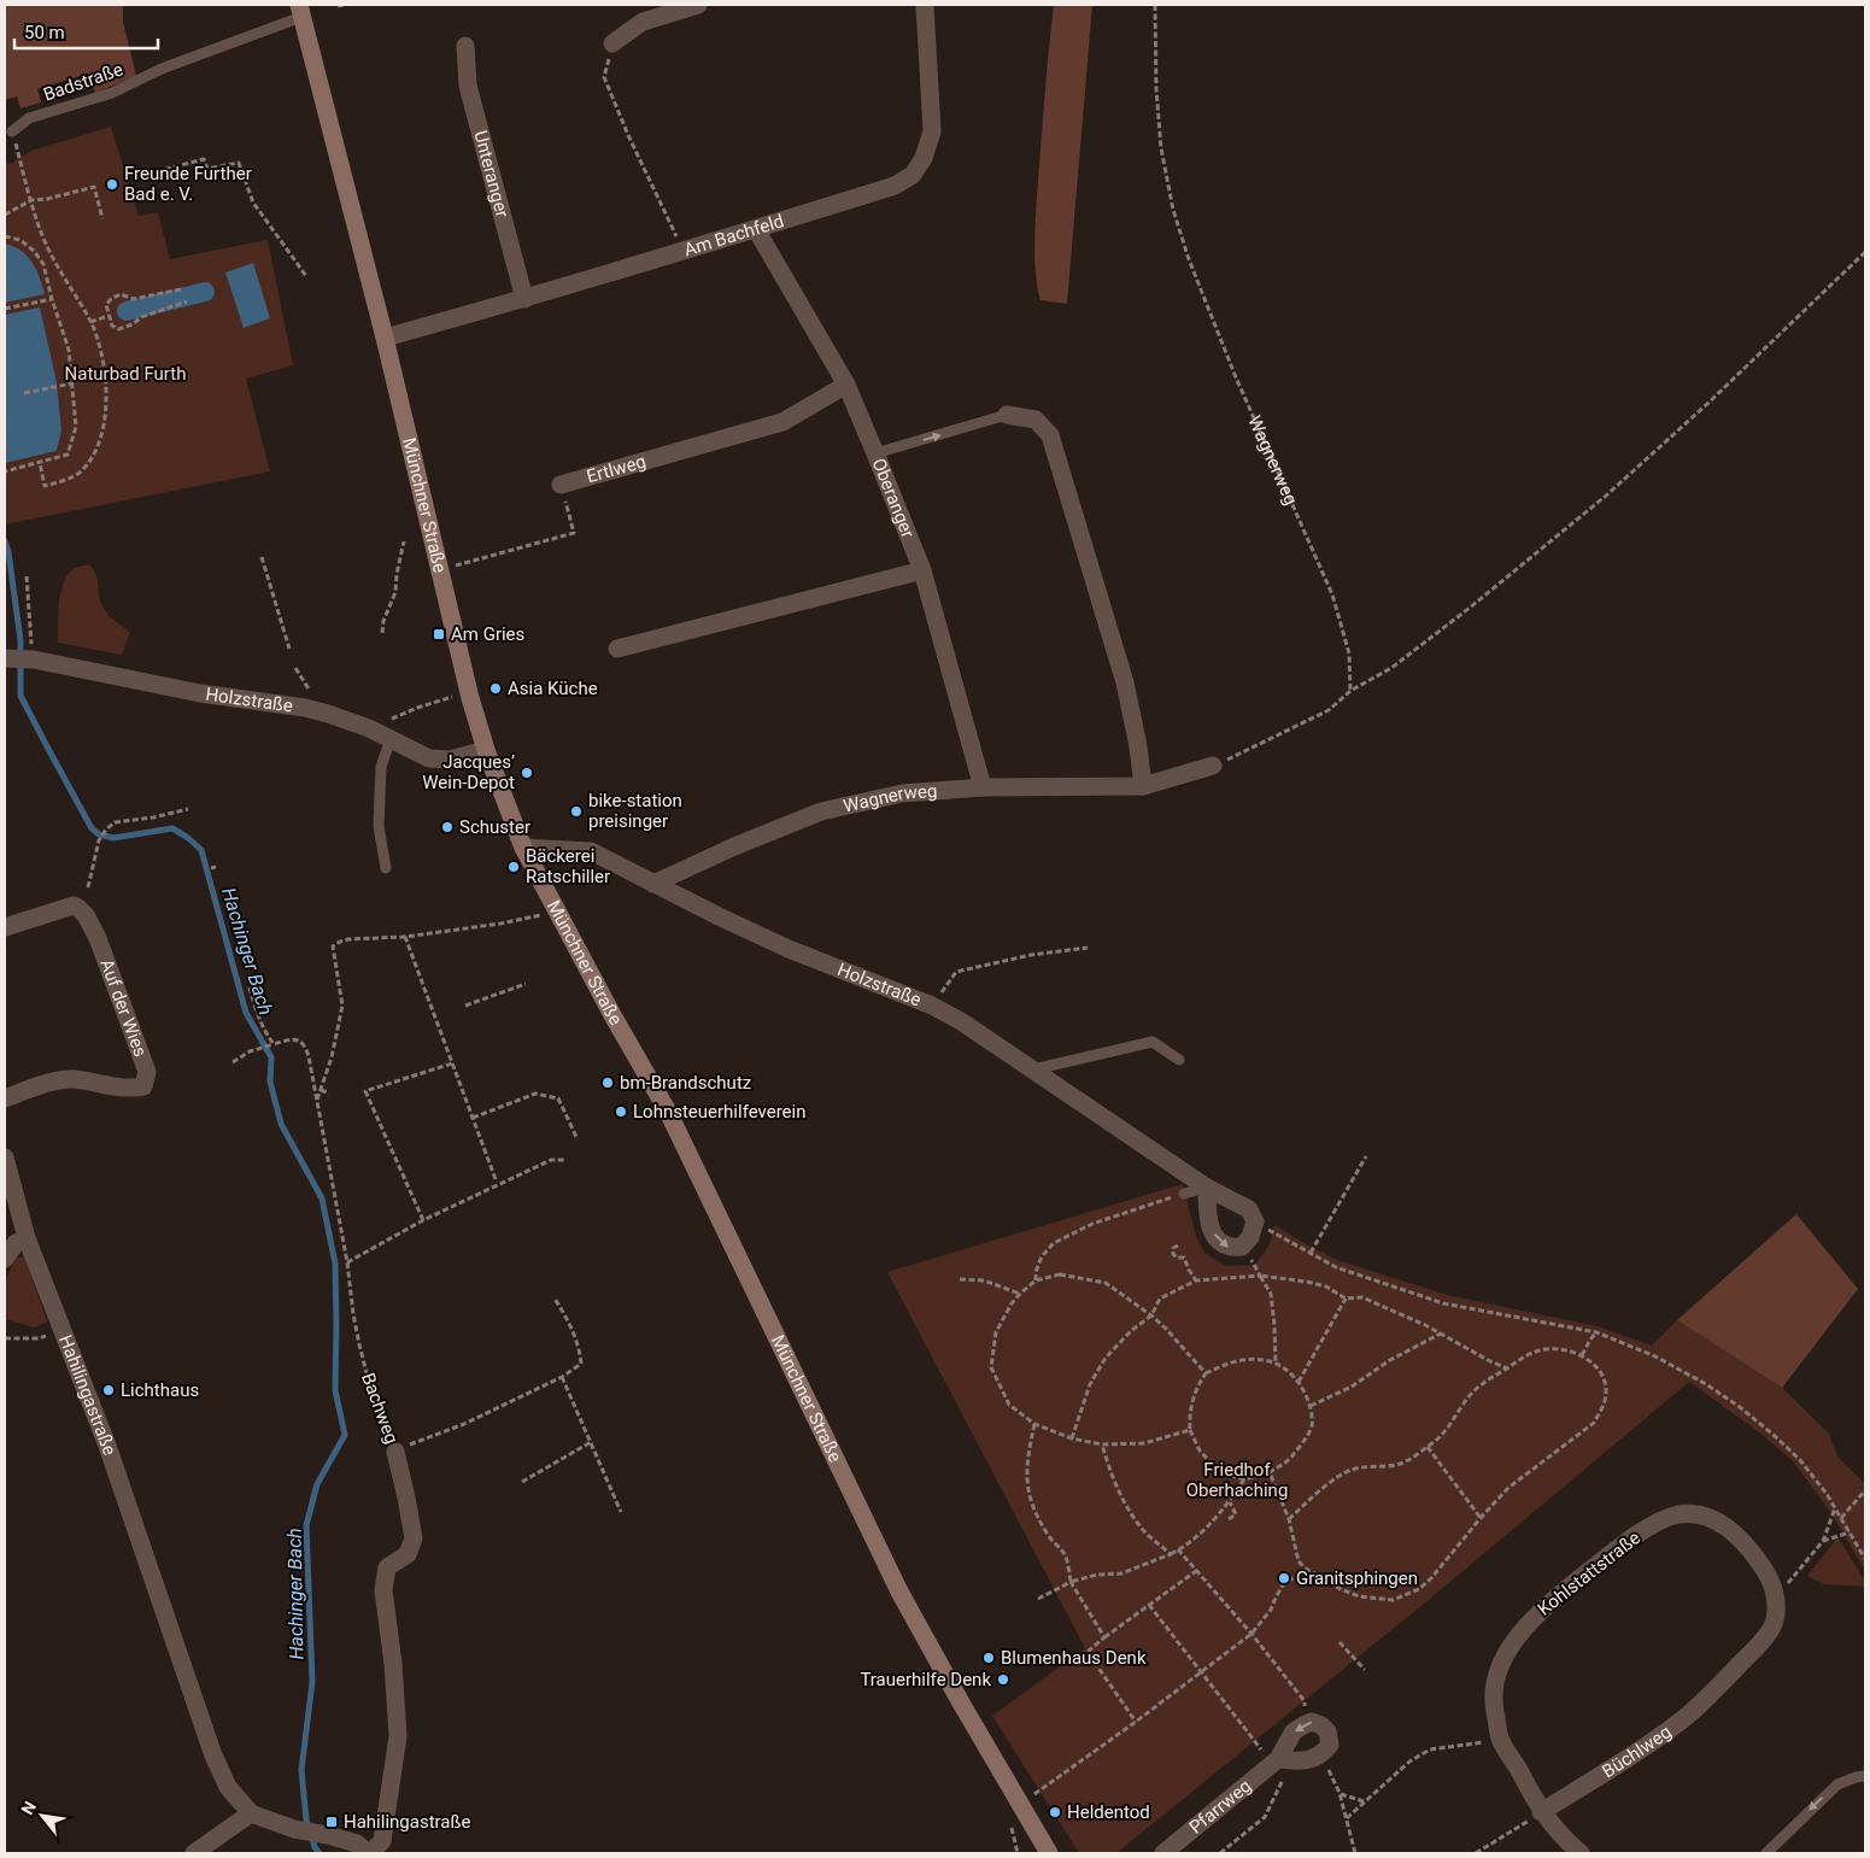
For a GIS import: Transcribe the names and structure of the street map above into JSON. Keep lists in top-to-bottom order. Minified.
{"streets":{"main road":["Münchner Straße"],"street":["Unteranger","Am Bachfeld","Wagnerweg","Ertlweg","Oberanger","Holzstraße","Auf der Wies","Hahilingastraße","Bachweg","Kohlstattstraße","Büchlweg","Pfarrweg"],"lane":["Badstraße"]},"crossings":[["Badstraße","Münchner Straße"],["Unteranger","Am Bachfeld"],["Am Bachfeld","Oberanger"],["Am Bachfeld","Münchner Straße"],["Wagnerweg","Oberanger"],["Wagnerweg","Holzstraße"],["Ertlweg","Oberanger"],["Ertlweg","Münchner Straße"],["Münchner Straße","Holzstraße"],["Hahilingastraße","Bachweg"],["Kohlstattstraße","Büchlweg"]],"water":["Hachinger Bach"],"parks":["Naturbad Furth","Friedhof Oberhaching"],"places":{"other":["Freunde Further Bad e. V.","Asia Küche","Jacques’ Wein-Depot","bike-station preisinger","Schuster","Bäckerei Ratschiller","bm-Brandschutz","Lohnsteuerhilfeverein","Lichthaus","Granitsphingen","Blumenhaus Denk","Trauerhilfe Denk","Heldentod"],"transit":["Am Gries","Hahilingastraße"]},"scale_bar":"50 m","north":"top left"}
